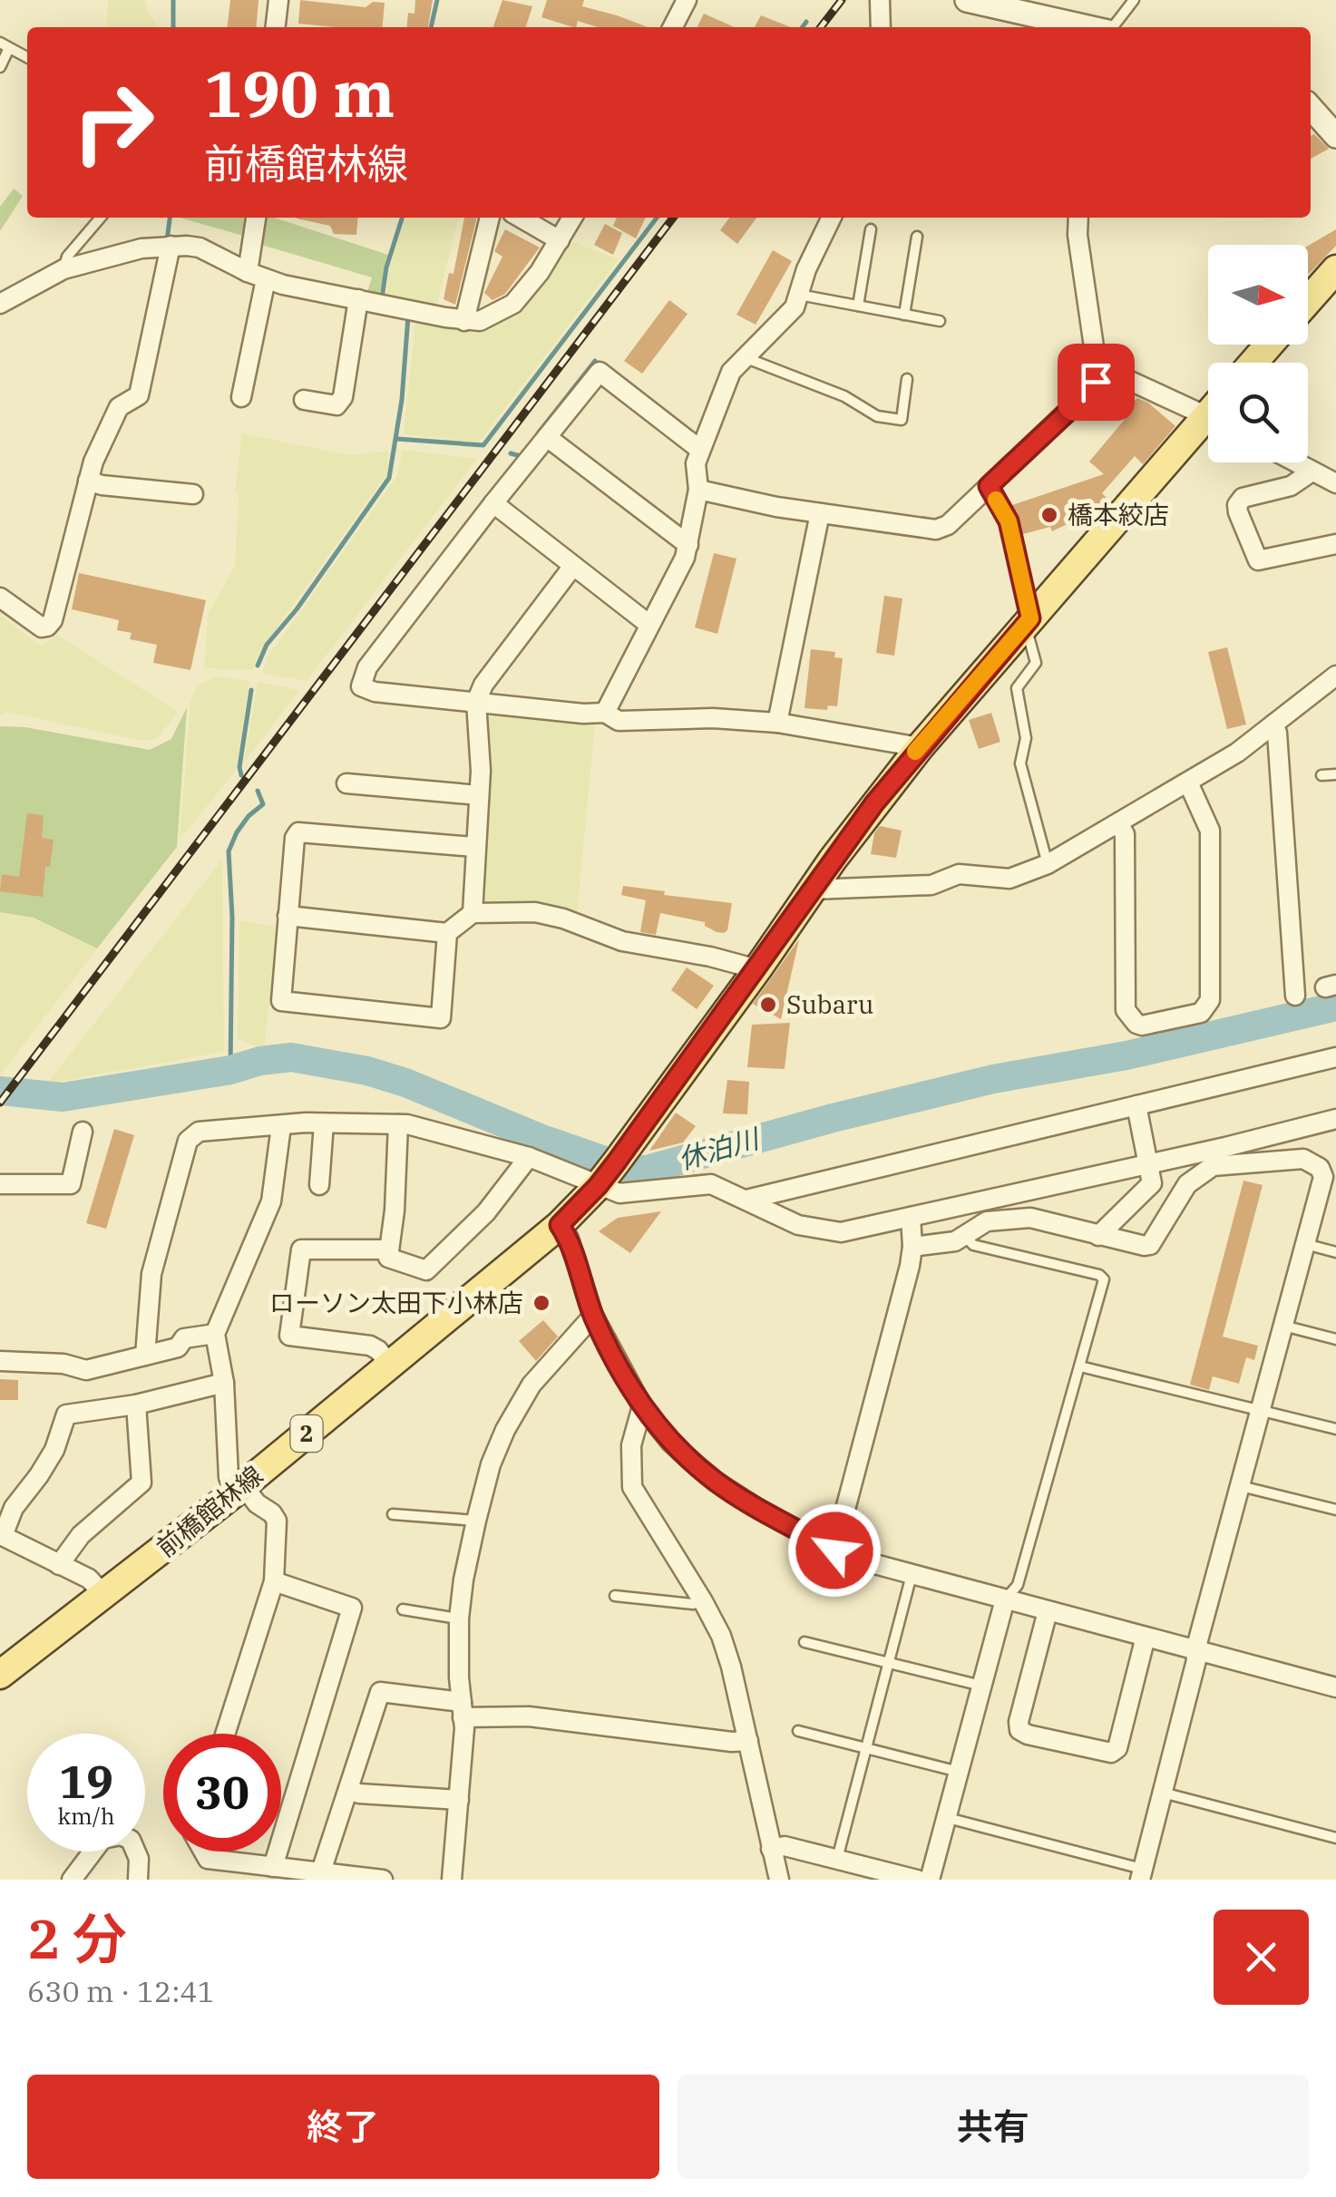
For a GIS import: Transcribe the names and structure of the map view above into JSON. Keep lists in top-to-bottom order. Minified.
{"streets":{"main road":["2","前橋館林線"]},"water":["休泊川"],"places":["橋本絞店","Subaru","ローソン太田下小林店"],"north":"right","page":{"turn":["190 m","前橋館林線"],"speed":"19 km/h","limit":"30","heading":["2 分","630 m · 12:41"],"buttons":["終了","共有"]}}
